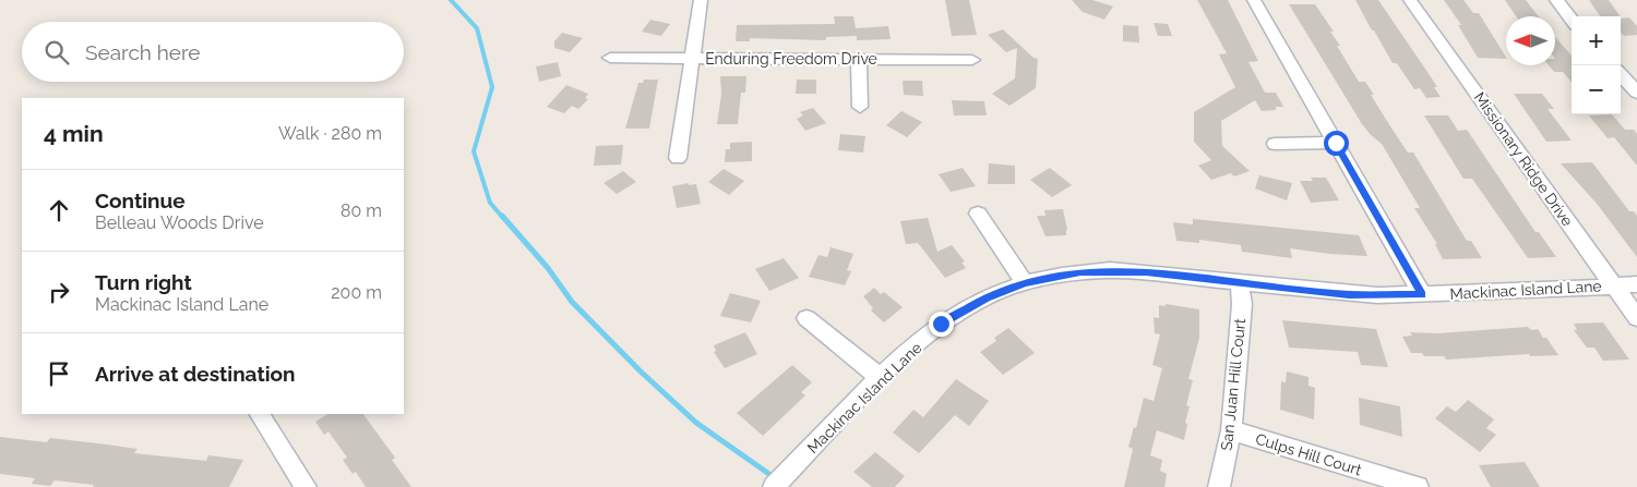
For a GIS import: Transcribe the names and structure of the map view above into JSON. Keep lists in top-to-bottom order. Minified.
{"streets":{"street":["Enduring Freedom Drive","Missionary Ridge Drive","Mackinac Island Lane","San Juan Hill Court","Culps Hill Court"]},"crossings":[["Missionary Ridge Drive","Mackinac Island Lane"],["Mackinac Island Lane","San Juan Hill Court"],["San Juan Hill Court","Culps Hill Court"]],"north":"left","page":{"map_buttons":["+","−"],"search":"Search here","heading":["4 min","Walk · 280 m"],"list":[["Continue","Belleau Woods Drive","80 m"],["Turn right","Mackinac Island Lane","200 m"],"Arrive at destination"]}}
